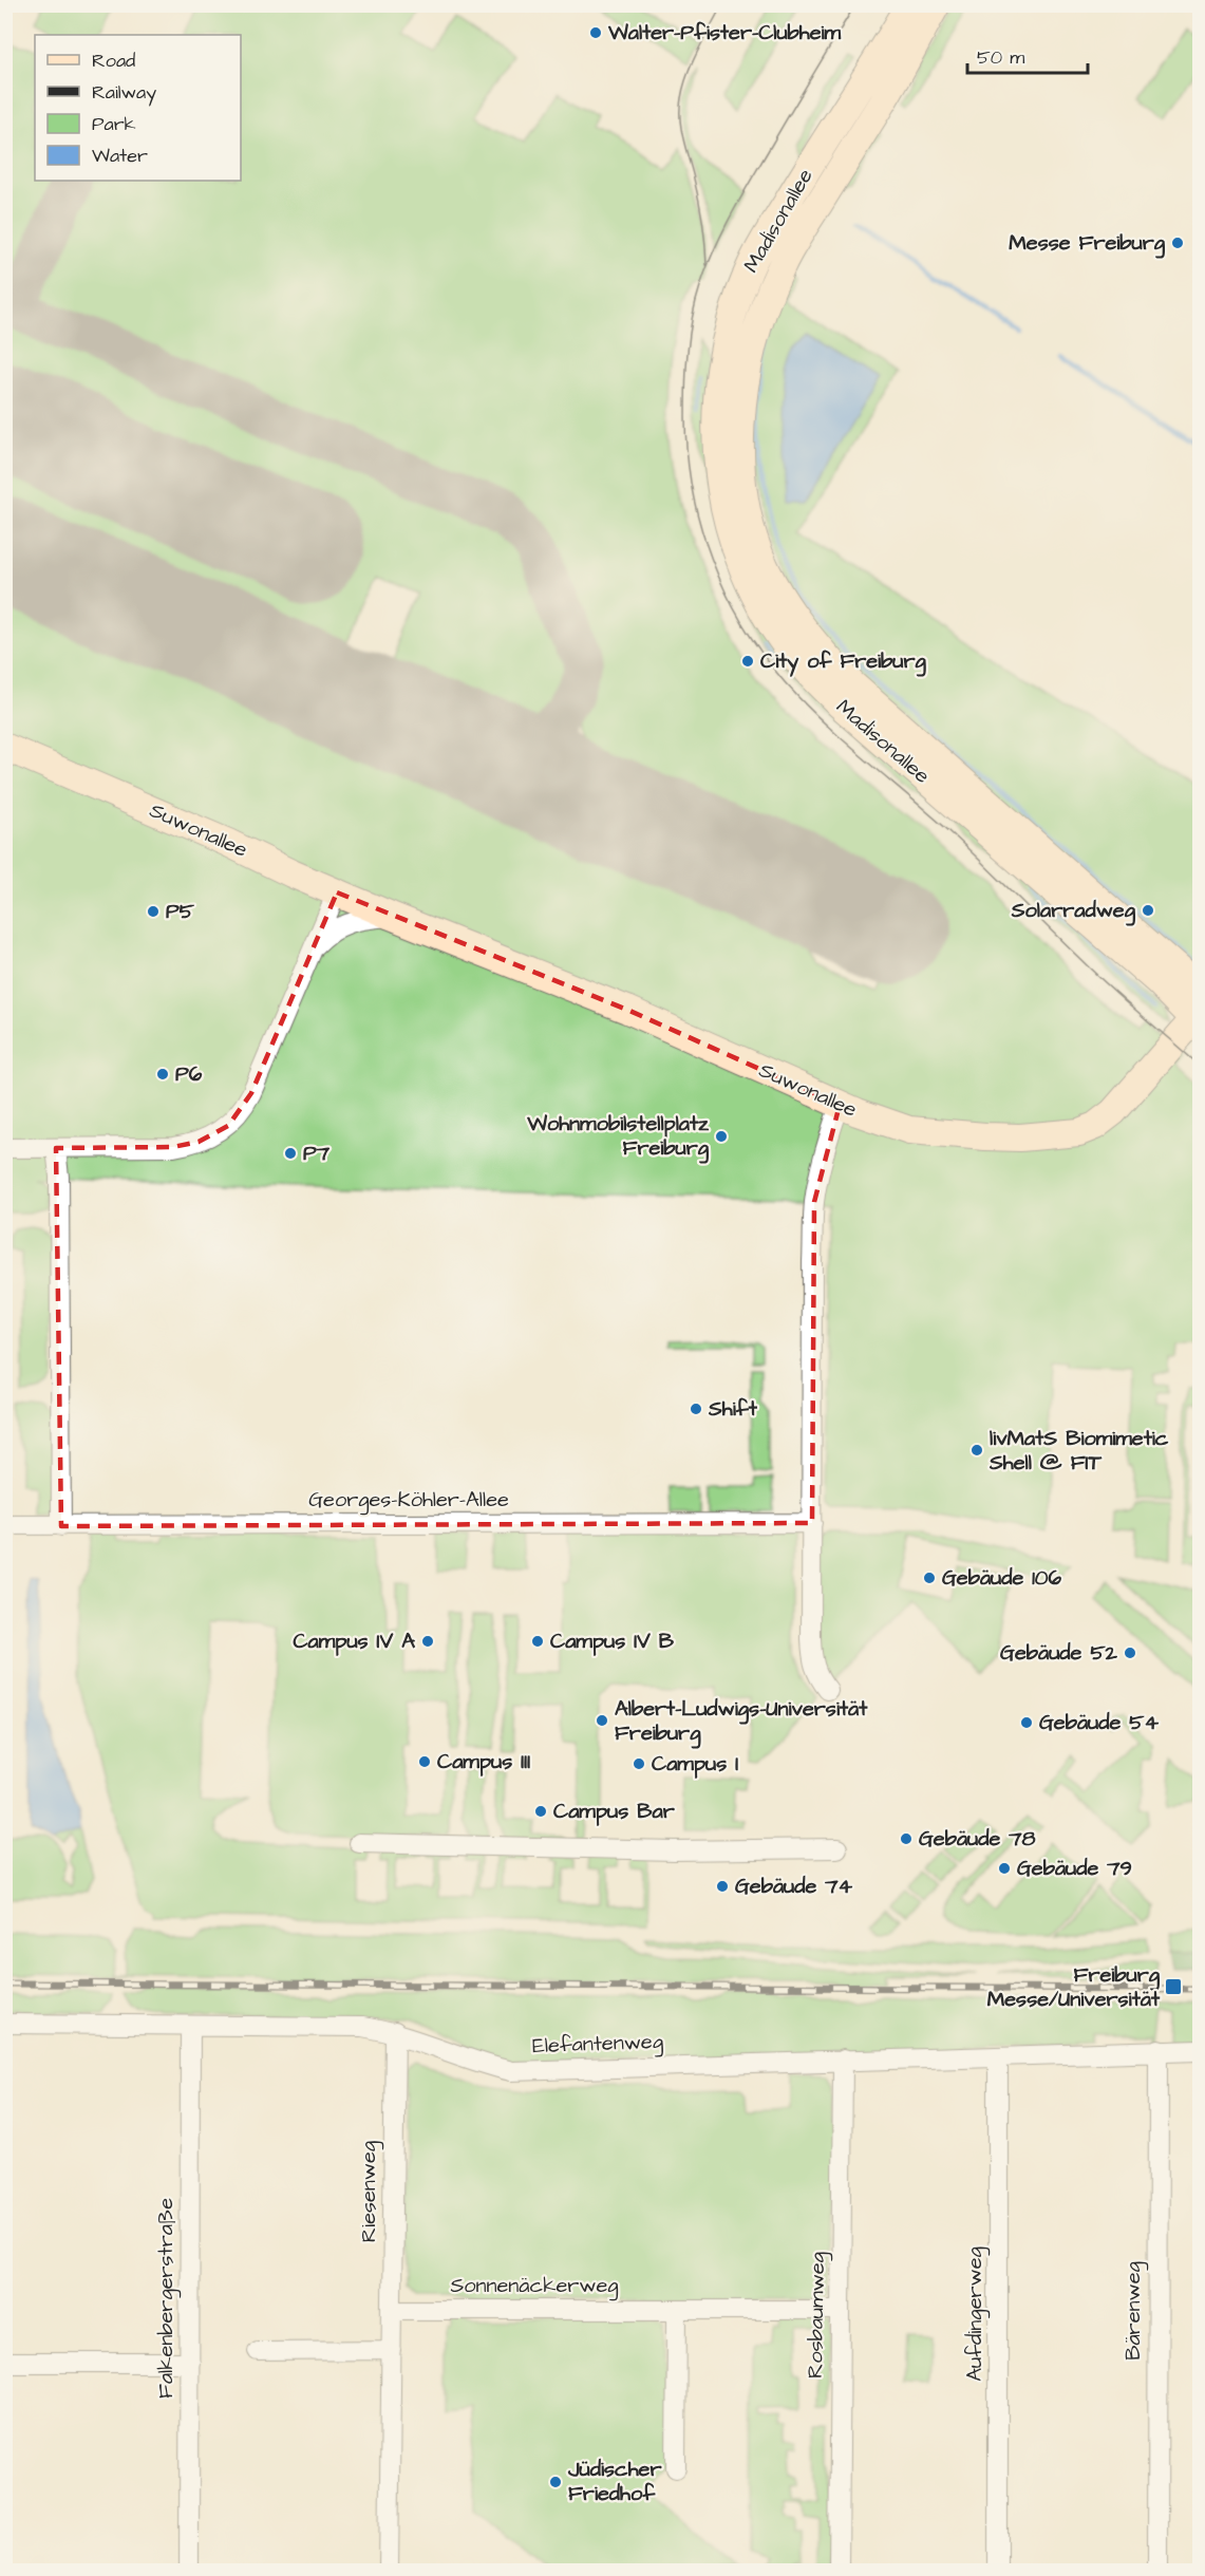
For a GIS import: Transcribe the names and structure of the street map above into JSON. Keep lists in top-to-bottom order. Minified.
{"streets":{"main road":["Madisonallee","Suwonallee"],"street":["Georges-Köhler-Allee","Elefantenweg","Riesenweg","Sonnenäckerweg","Falkenbergerstraße","Bärenweg","Aufdingerweg","Rosbaumweg"]},"crossings":[["Madisonallee","Suwonallee"],["Elefantenweg","Riesenweg"],["Elefantenweg","Falkenbergerstraße"],["Elefantenweg","Bärenweg"],["Elefantenweg","Aufdingerweg"],["Elefantenweg","Rosbaumweg"],["Riesenweg","Sonnenäckerweg"],["Sonnenäckerweg","Rosbaumweg"]],"places":{"other":["Walter-Pfister-Clubheim","Messe Freiburg","City of Freiburg","Solarradweg","P5","P6","Wohnmobilstellplatz Freiburg","P7","Shift","livMatS Biomimetic Shell @ FIT","Gebäude 106","Campus IV A","Campus IV B","Gebäude 52","Albert-Ludwigs-Universität Freiburg","Gebäude 54","Campus III","Campus I","Campus Bar","Gebäude 78","Gebäude 79","Gebäude 74","Jüdischer Friedhof"],"transit":["Freiburg Messe/Universität"]},"legend":["Road","Railway","Park","Water"],"scale_bar":"50 m"}
